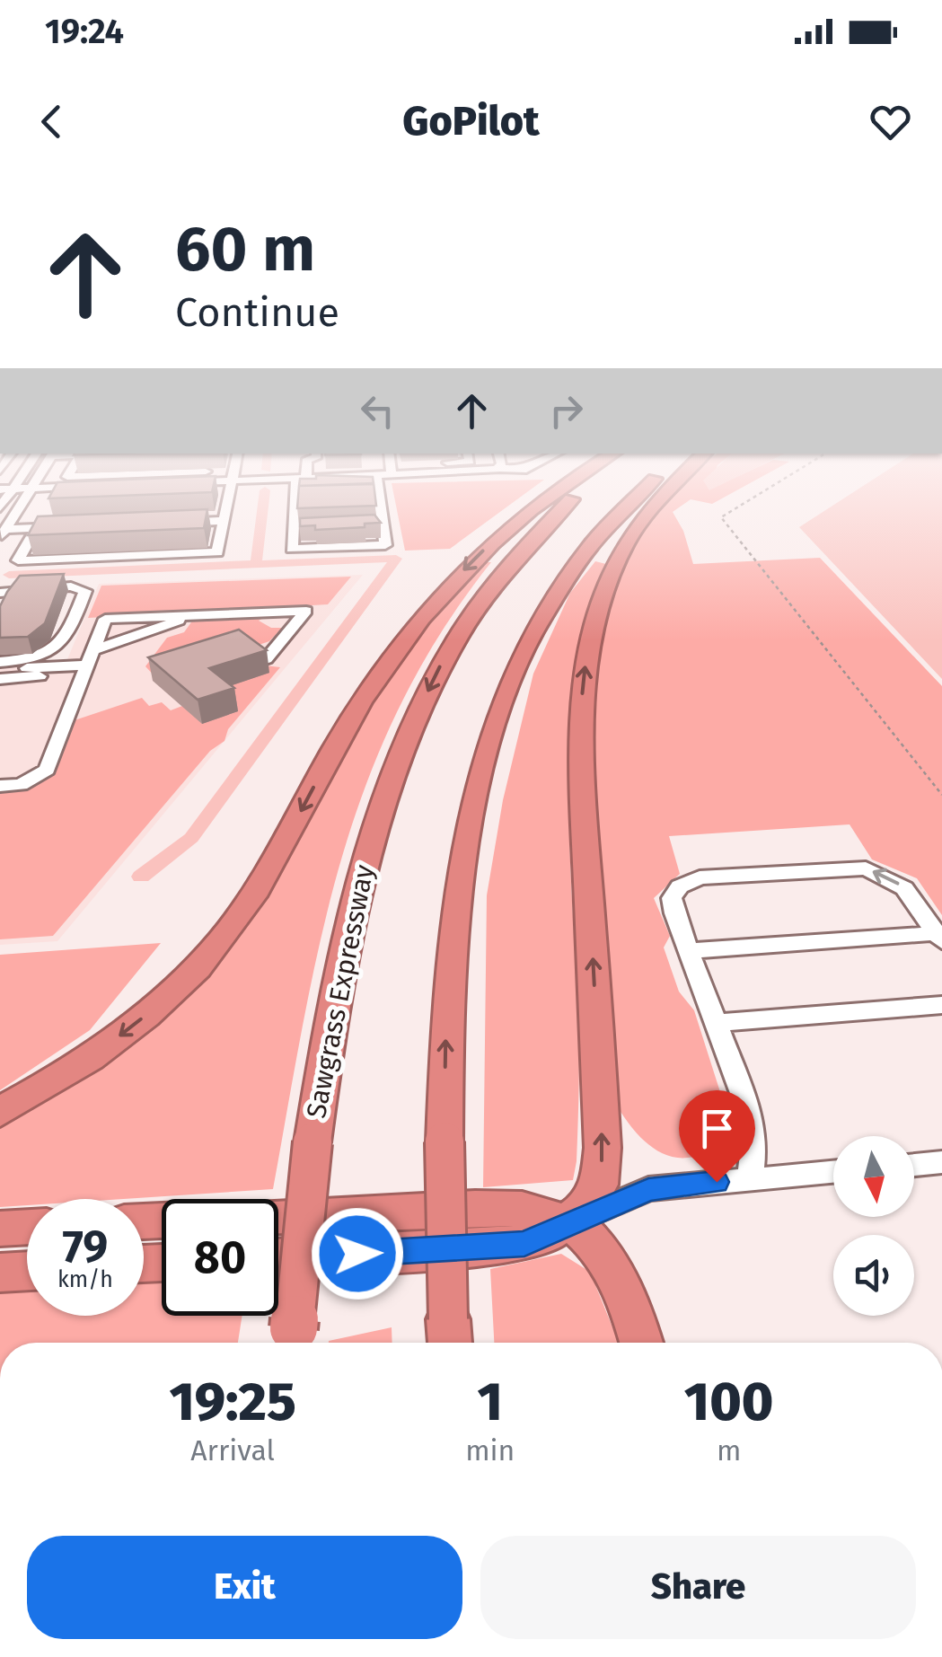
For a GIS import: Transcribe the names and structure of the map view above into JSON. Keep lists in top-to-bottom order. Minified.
{"streets":{"highway":["Sawgrass Expressway"]},"north":"bottom","page":{"status":"19:24","header":"GoPilot","turn":["60 m","Continue"],"speed":"79 km/h","limit":"80","eta":["19:25","Arrival","1","min","100","m"],"buttons":["Exit","Share"]}}
